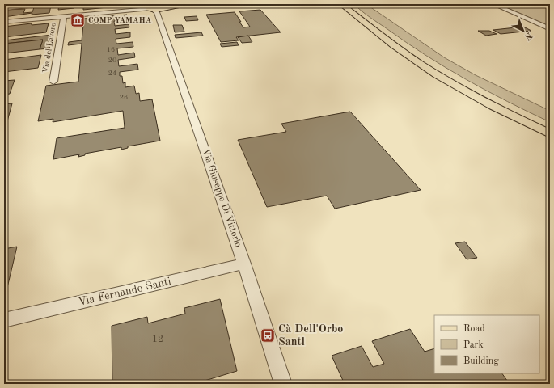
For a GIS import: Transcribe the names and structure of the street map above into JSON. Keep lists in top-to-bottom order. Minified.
{"streets":{"street":["Via del Lavoro","Via Giuseppe Di Vittorio","Via Fernando Santi"]},"crossings":[["Via del Lavoro","Via Giuseppe Di Vittorio"],["Via Giuseppe Di Vittorio","Via Fernando Santi"]],"places":{"museum":["COMP YAMAHA"],"bus stop":["Cà Dell'Orbo Santi"]},"house_numbers":["16","20","24","26","12"],"legend":["Road","Park","Building"],"north":"bottom right"}
